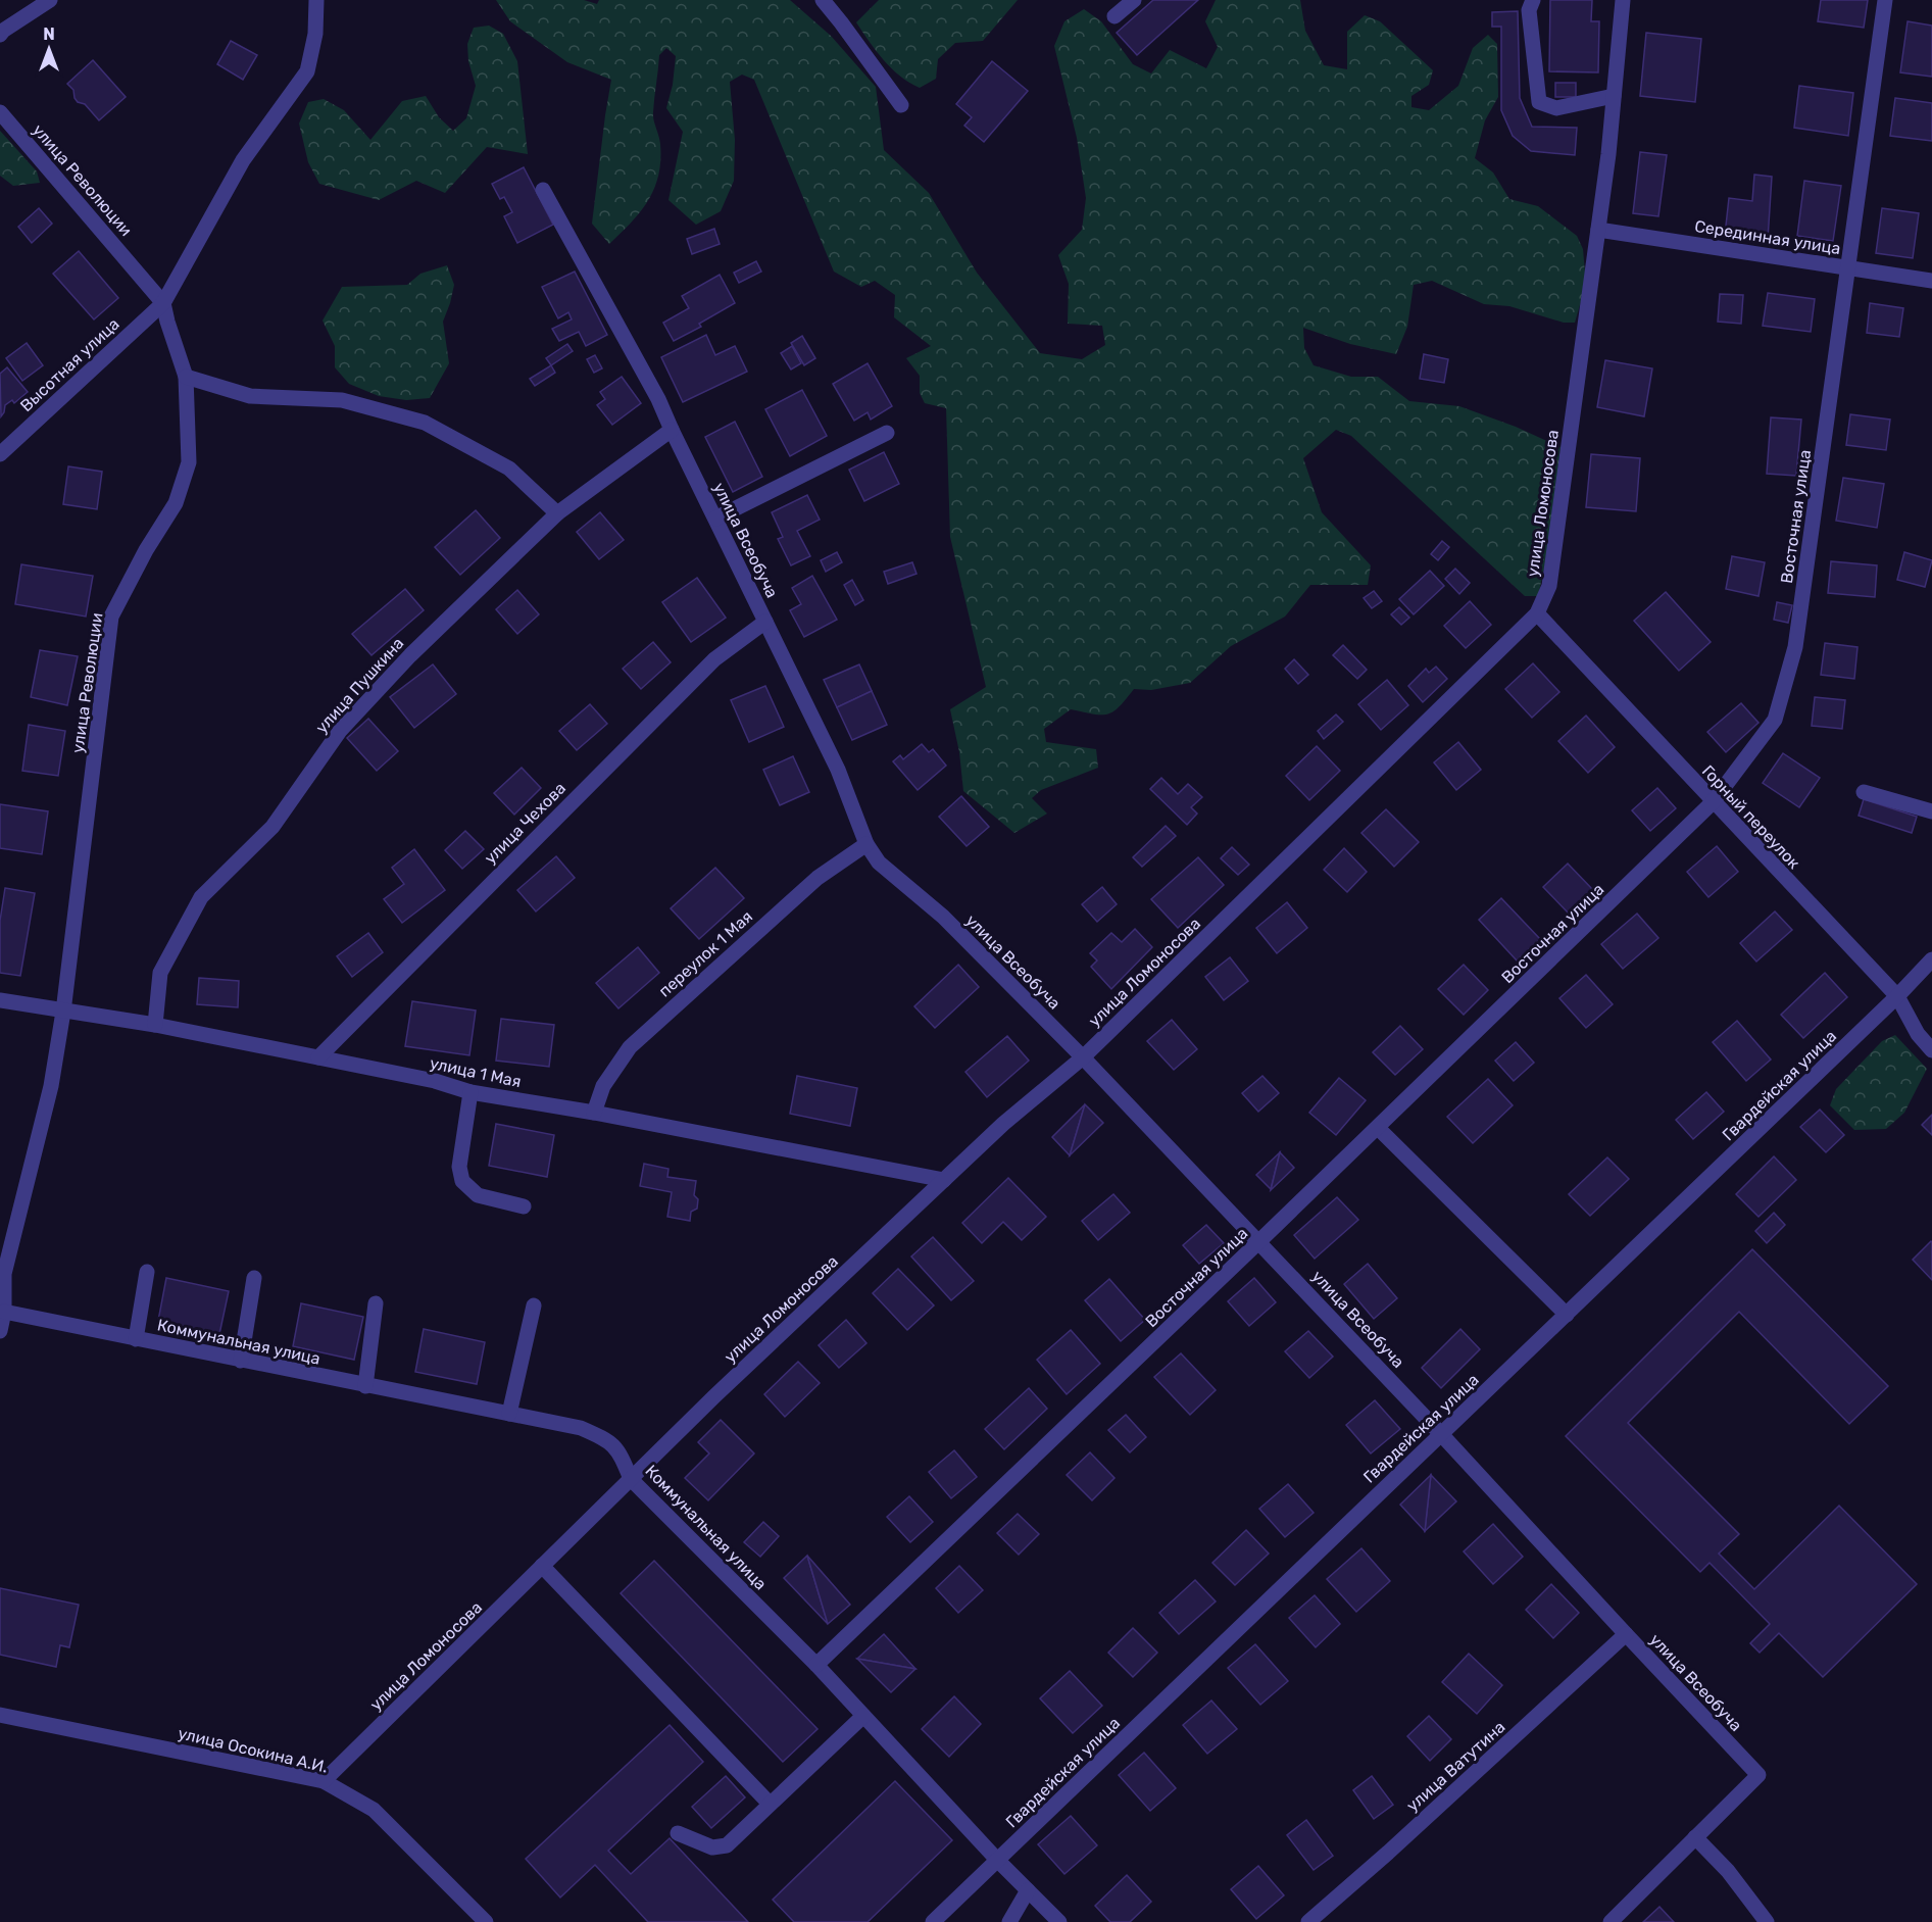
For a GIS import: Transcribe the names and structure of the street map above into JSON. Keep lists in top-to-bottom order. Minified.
{"streets":{"street":["улица Революции","Серединная улица","Высотная улица","улица Ломоносова","Восточная улица","улица Всеобуча","улица Пушкина","Горный переулок","улица Чехова","переулок 1 Мая","улица 1 Мая","Гвардейская улица","Коммунальная улица","улица Осокина А.И.","улица Ватутина"]},"crossings":[["улица Революции","Высотная улица"],["улица Революции","улица 1 Мая"],["улица Революции","Коммунальная улица"],["Серединная улица","улица Ломоносова"],["Серединная улица","Восточная улица"],["улица Ломоносова","улица Всеобуча"],["улица Ломоносова","Горный переулок"],["улица Ломоносова","улица 1 Мая"],["улица Ломоносова","Коммунальная улица"],["улица Ломоносова","улица Осокина А.И."],["Восточная улица","улица Всеобуча"],["Восточная улица","Горный переулок"],["Восточная улица","Коммунальная улица"],["улица Всеобуча","улица Пушкина"],["улица Всеобуча","улица Чехова"],["улица Всеобуча","переулок 1 Мая"],["улица Всеобуча","Гвардейская улица"],["улица Всеобуча","улица Ватутина"],["улица Пушкина","улица 1 Мая"],["Горный переулок","Гвардейская улица"],["улица Чехова","улица 1 Мая"],["переулок 1 Мая","улица 1 Мая"],["Гвардейская улица","Коммунальная улица"]],"north":"top"}
